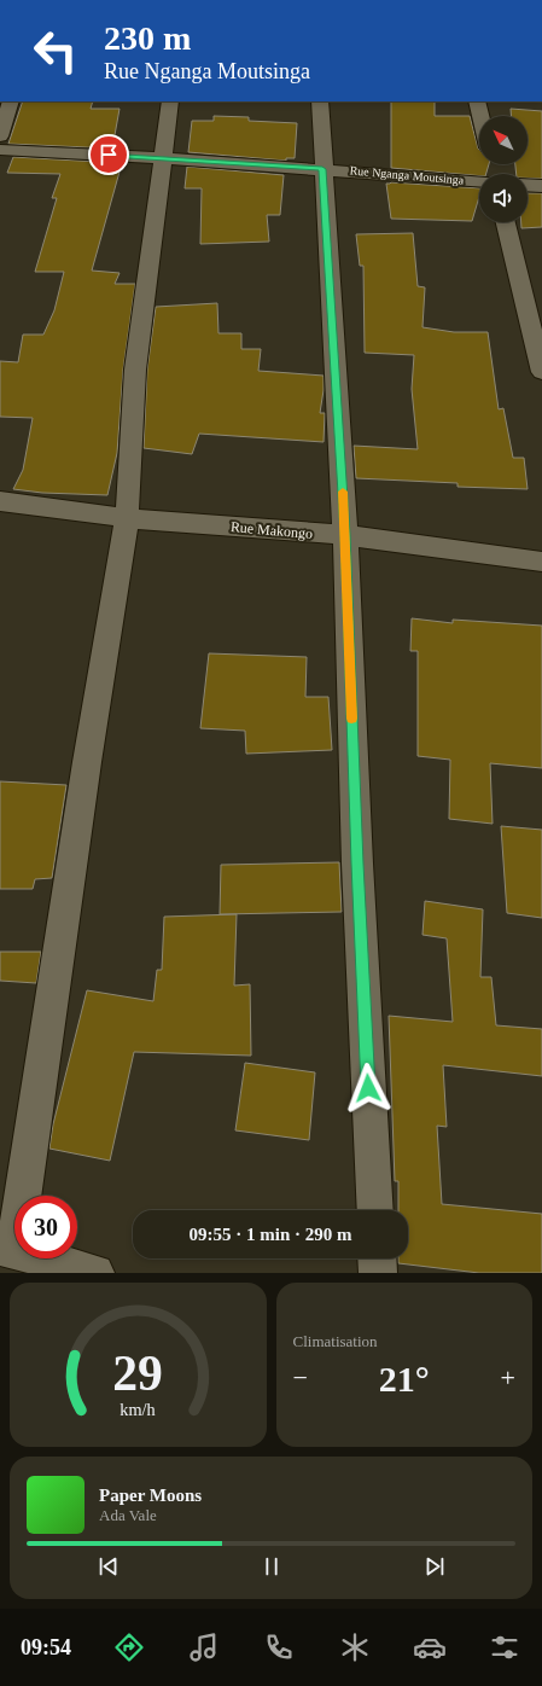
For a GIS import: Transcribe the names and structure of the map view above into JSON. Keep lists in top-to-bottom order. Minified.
{"streets":{"street":["Rue Nganga Moutsinga","Rue Makongo"]},"north":"top left","page":{"turn":["230 m","Rue Nganga Moutsinga"],"limit":"30","trip":"09:55 · 1 min · 290 m","tile":"Climatisation","heat":["−","21°","+"],"song":["Paper Moons","Ada Vale"],"tabs":"09:54","gauge":["29","km/h"]}}
